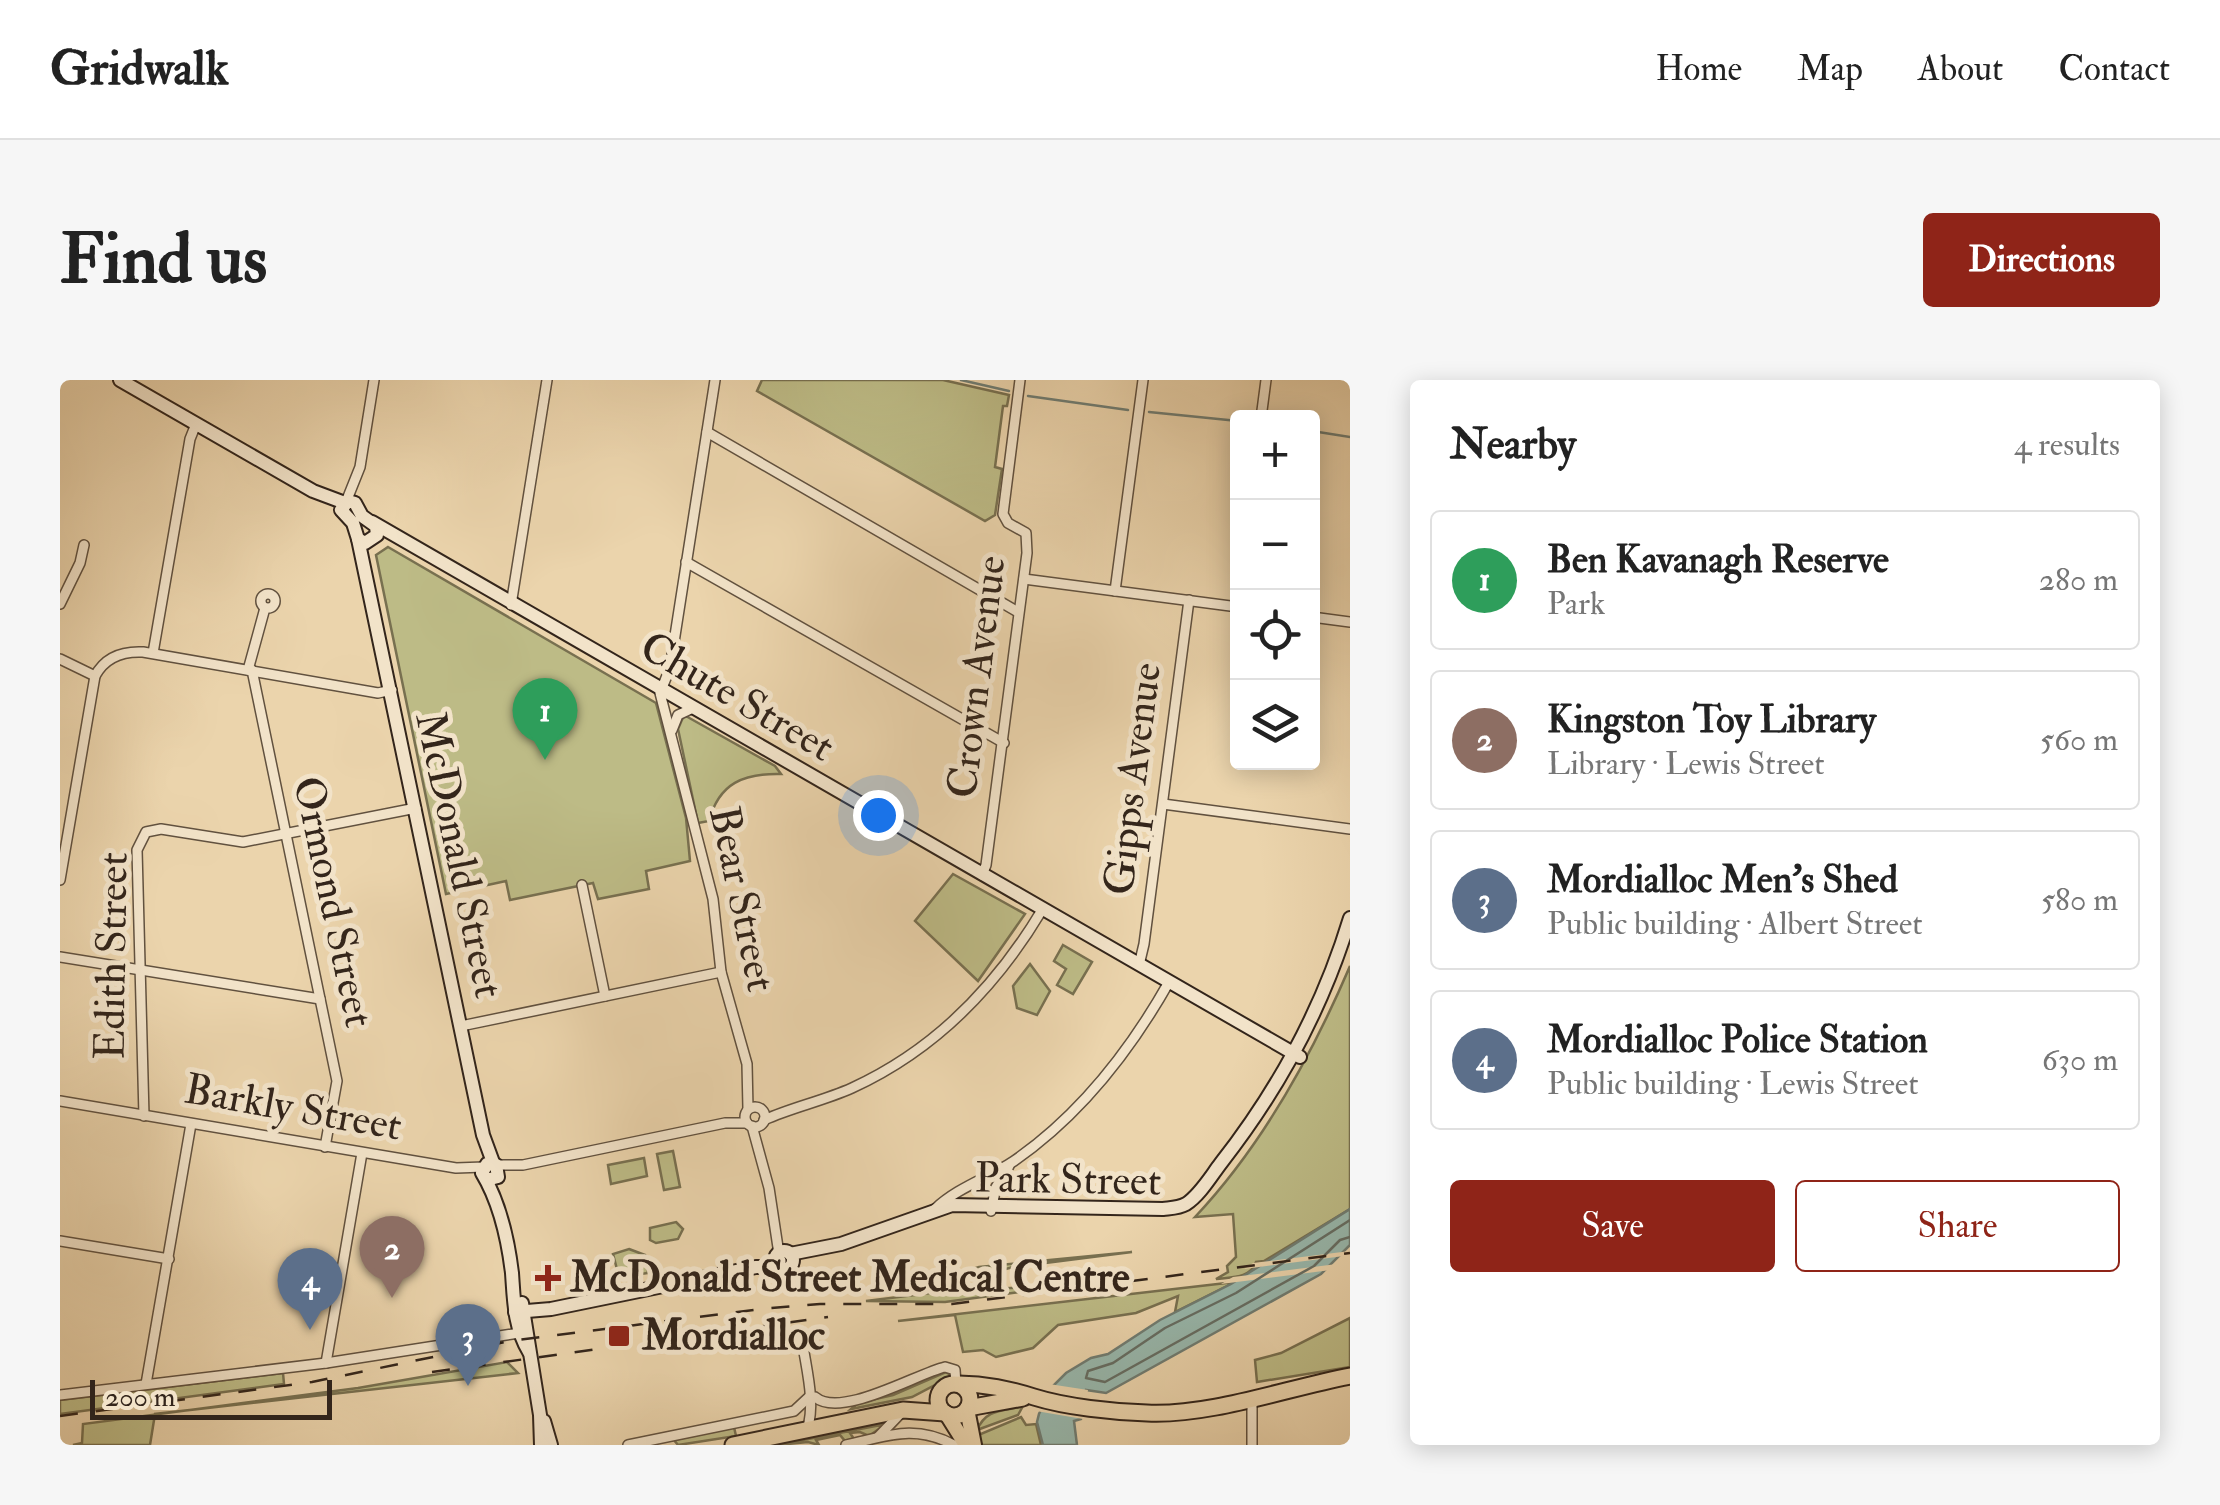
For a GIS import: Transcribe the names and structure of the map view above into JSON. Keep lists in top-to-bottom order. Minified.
{"streets":{"street":["Crown Avenue","Chute Street","Gipps Avenue","McDonald Street","Bear Street","Ormond Street","Edith Street","Barkly Street","Park Street"]},"crossings":[["Crown Avenue","Chute Street"],["Chute Street","Gipps Avenue"],["Chute Street","McDonald Street"],["Chute Street","Bear Street"],["Chute Street","Barkly Street"],["Chute Street","Park Street"],["McDonald Street","Edith Street"],["McDonald Street","Barkly Street"],["McDonald Street","Park Street"],["Bear Street","Barkly Street"],["Bear Street","Park Street"],["Ormond Street","Edith Street"],["Ormond Street","Barkly Street"],["Edith Street","Barkly Street"]],"places":{"health":["McDonald Street Medical Centre"],"transit":["Mordialloc"]},"scale_bar":"200 m","page":{"header":"Gridwalk","nav":["Home","Map","About","Contact"],"buttons":["Directions",["Save","Share"]],"title":"Find us","heading":["Nearby","4 results"],"map_buttons":["+","−"],"list":[{"mark":"1","name":"Ben Kavanagh Reserve","note":"Park","value":"280 m"},{"mark":"2","name":"Kingston Toy Library","note":"Library · Lewis Street","value":"560 m"},{"mark":"3","name":"Mordialloc Men's Shed","note":"Public building · Albert Street","value":"580 m"},{"mark":"4","name":"Mordialloc Police Station","note":"Public building · Lewis Street","value":"630 m"}],"pins":["1","2","4","3"],"scale":"200 m"}}
